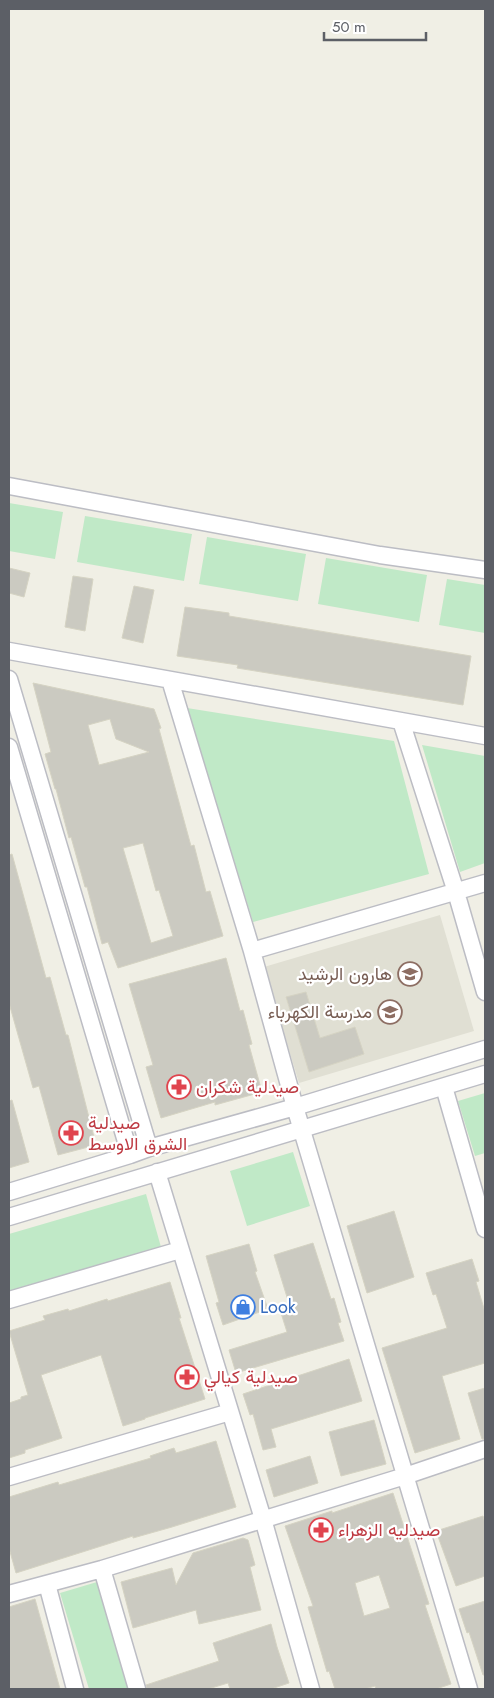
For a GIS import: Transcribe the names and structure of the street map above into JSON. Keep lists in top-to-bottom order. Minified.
{"places":{"school or university":["هارون الرشيد","مدرسة الكهرباء"],"pharmacy":["صيدلية شكران","صيدلية الشرق الاوسط","صيدلية كيالي","صيدليه الزهراء"],"shop":["Look"]},"scale_bar":"50 m"}
